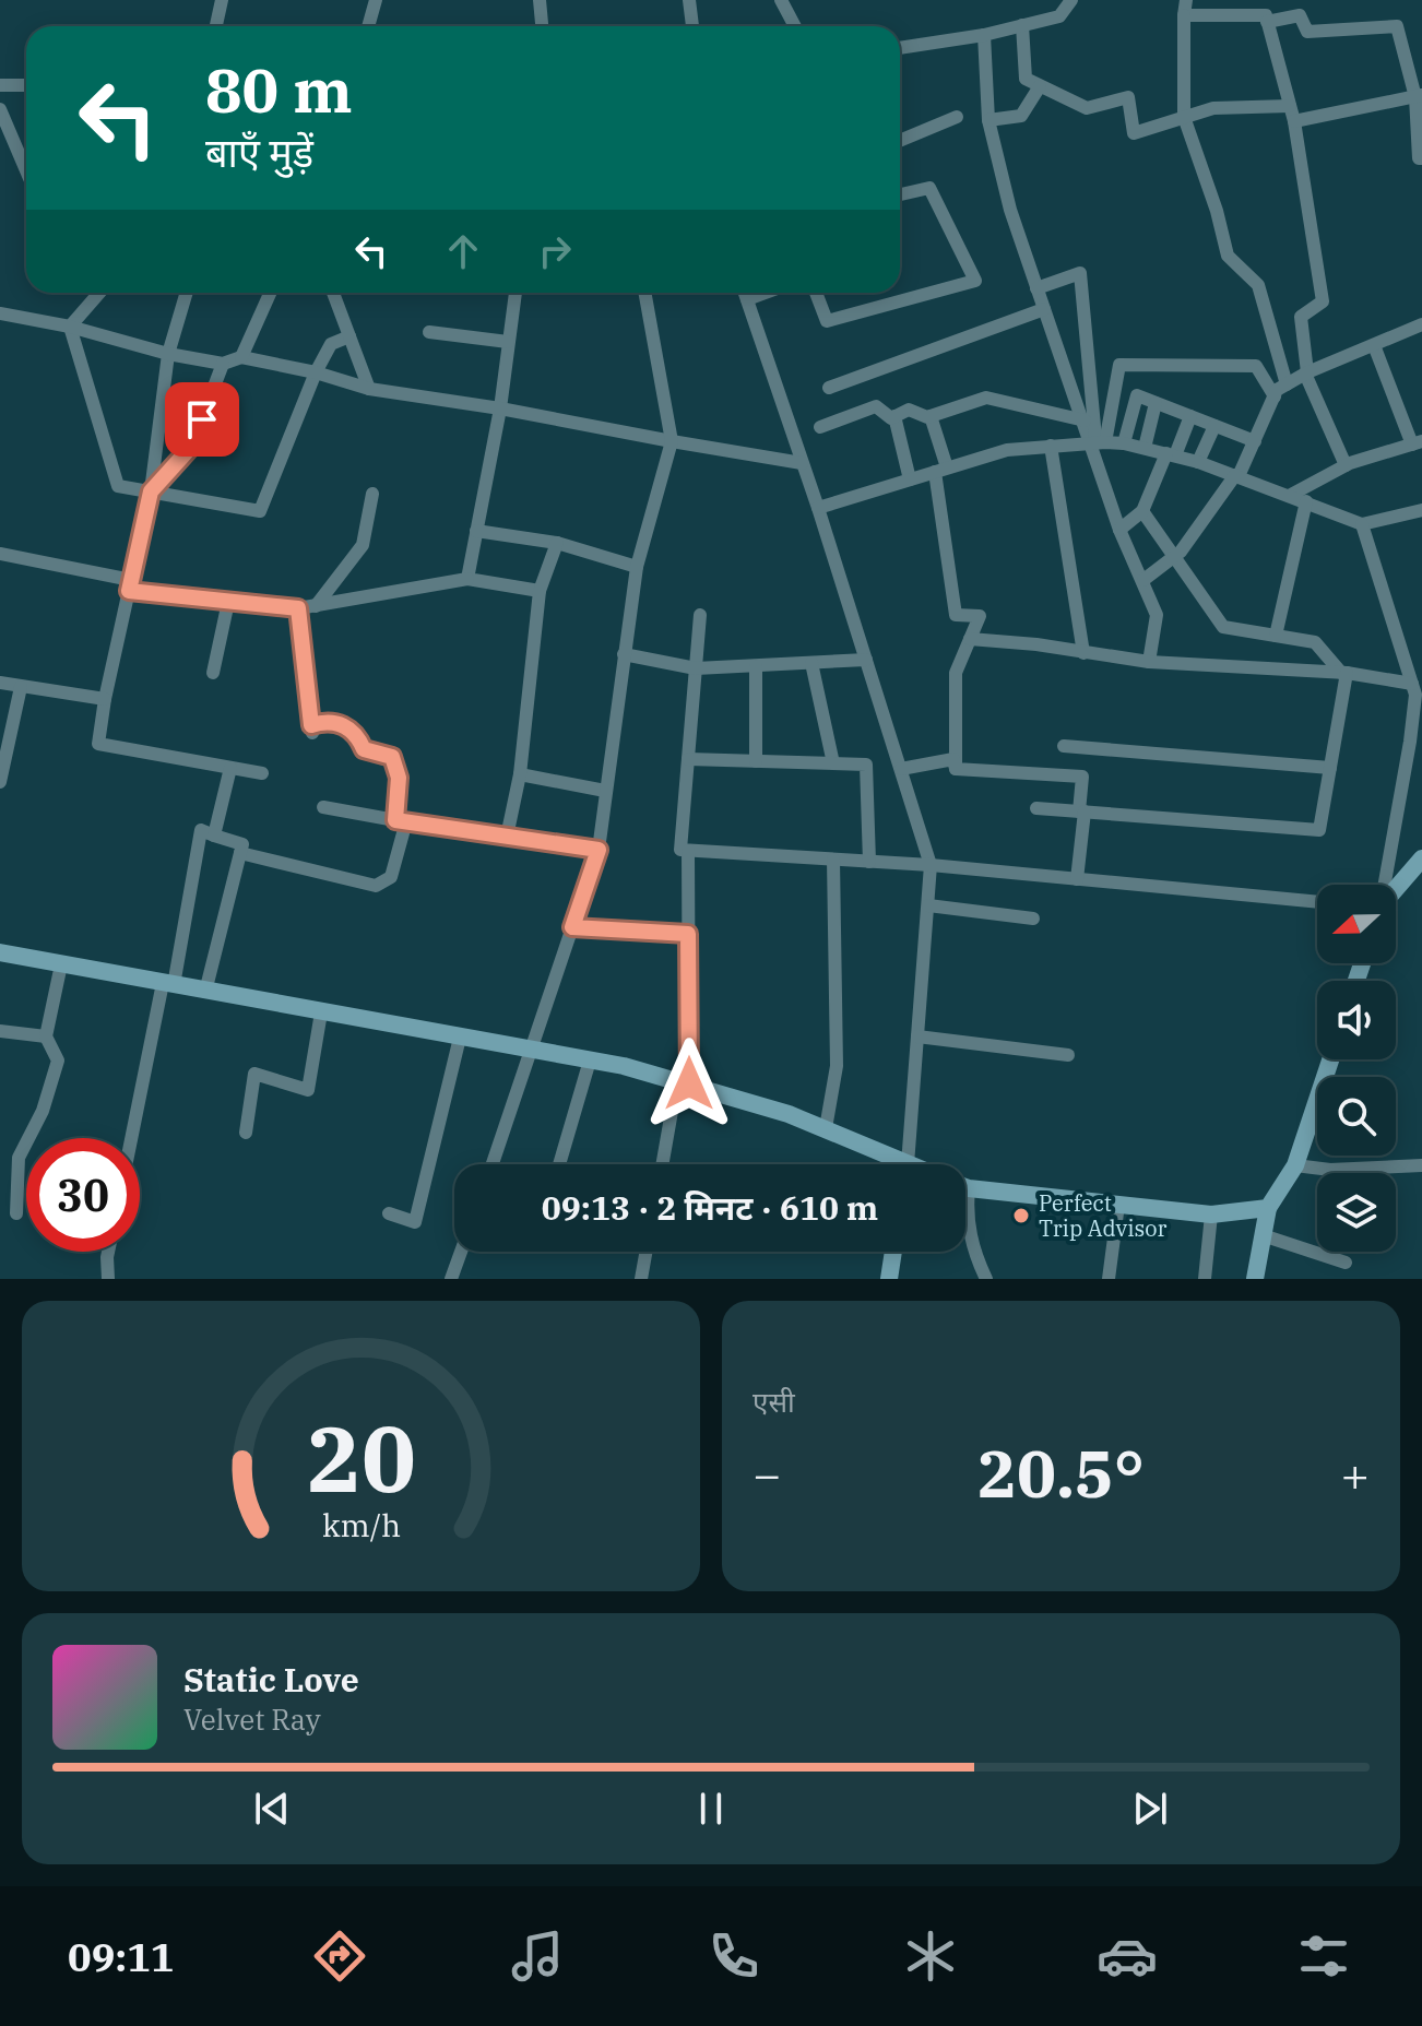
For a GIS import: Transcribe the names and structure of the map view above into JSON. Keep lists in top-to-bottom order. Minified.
{"places":["Perfect Trip Advisor"],"north":"left","page":{"turn":["80 m","बाएँ मुड़ें"],"limit":"30","trip":"09:13 · 2 मिनट · 610 m","tile":"एसी","heat":["−","20.5°","+"],"song":["Static Love","Velvet Ray"],"tabs":"09:11","gauge":["20","km/h"]}}
